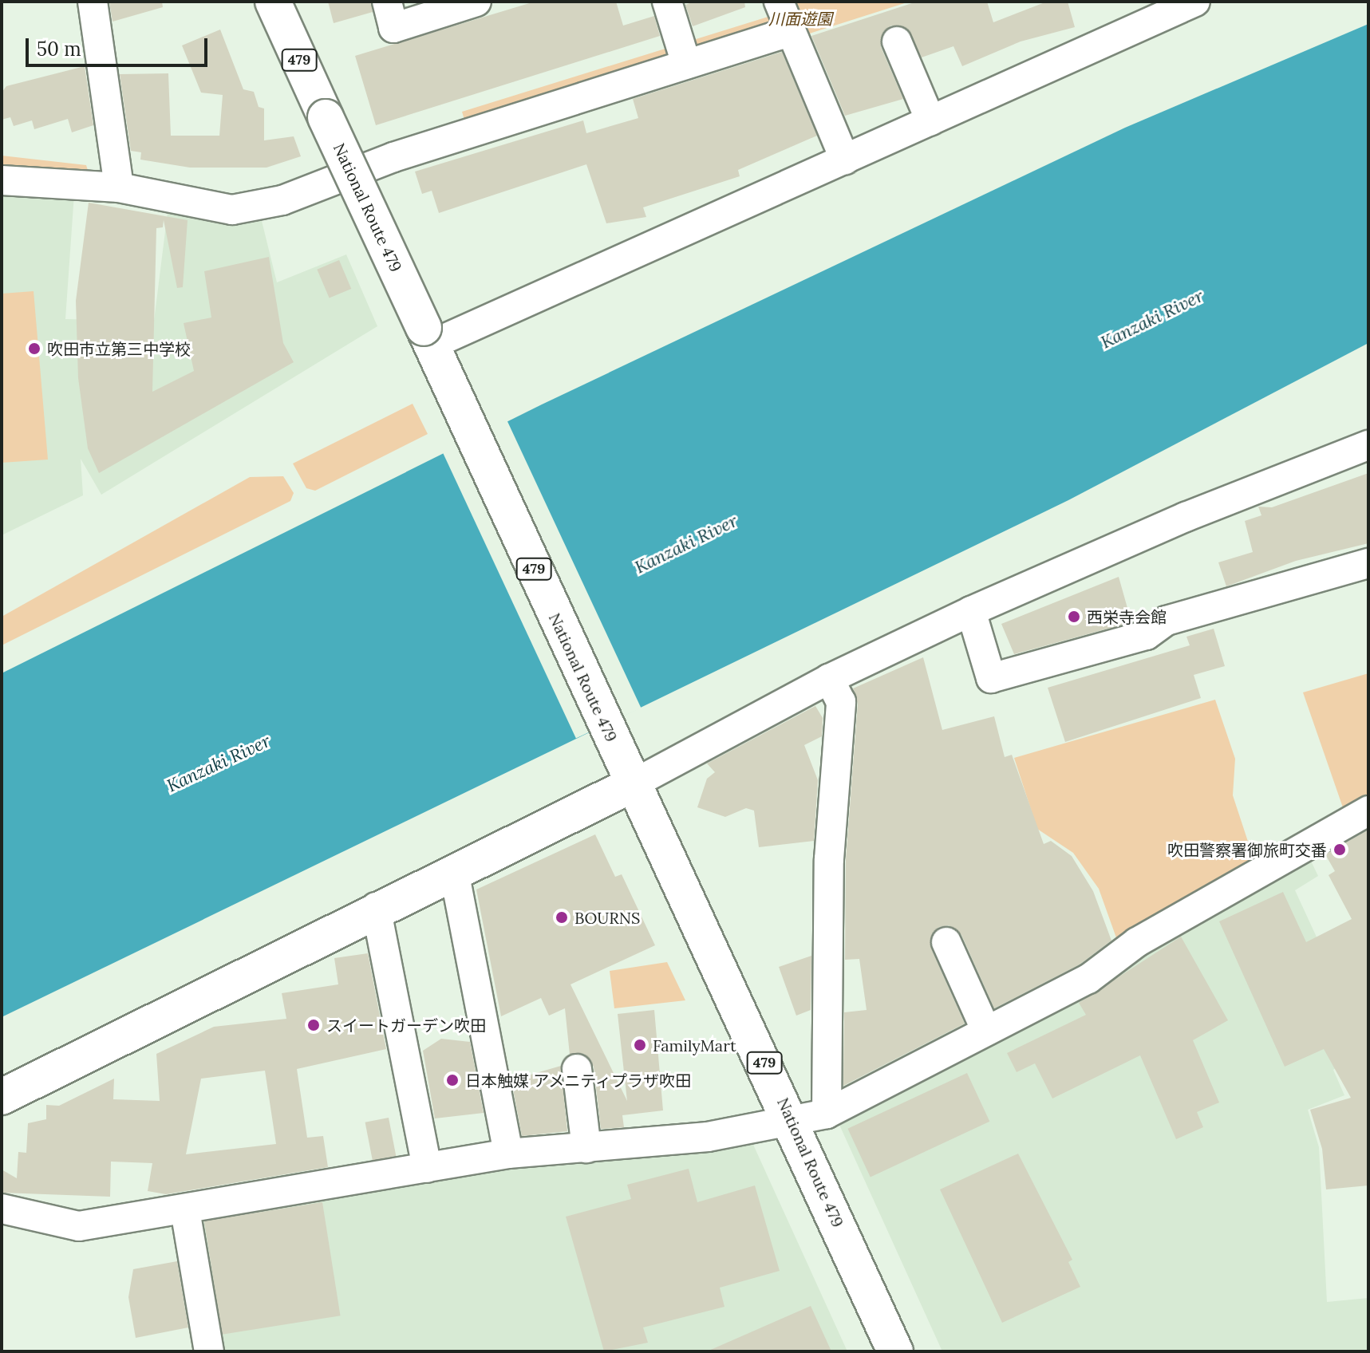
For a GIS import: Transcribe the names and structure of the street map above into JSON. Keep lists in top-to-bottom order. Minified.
{"streets":{"main road":["479","National Route 479"]},"water":["Kanzaki River"],"parks":["川面遊園"],"places":["吹田市立第三中学校","西栄寺会館","吹田警察署御旅町交番","BOURNS","スイートガーデン吹田","FamilyMart","日本触媒 アメニティプラザ吹田"],"scale_bar":"50 m"}
